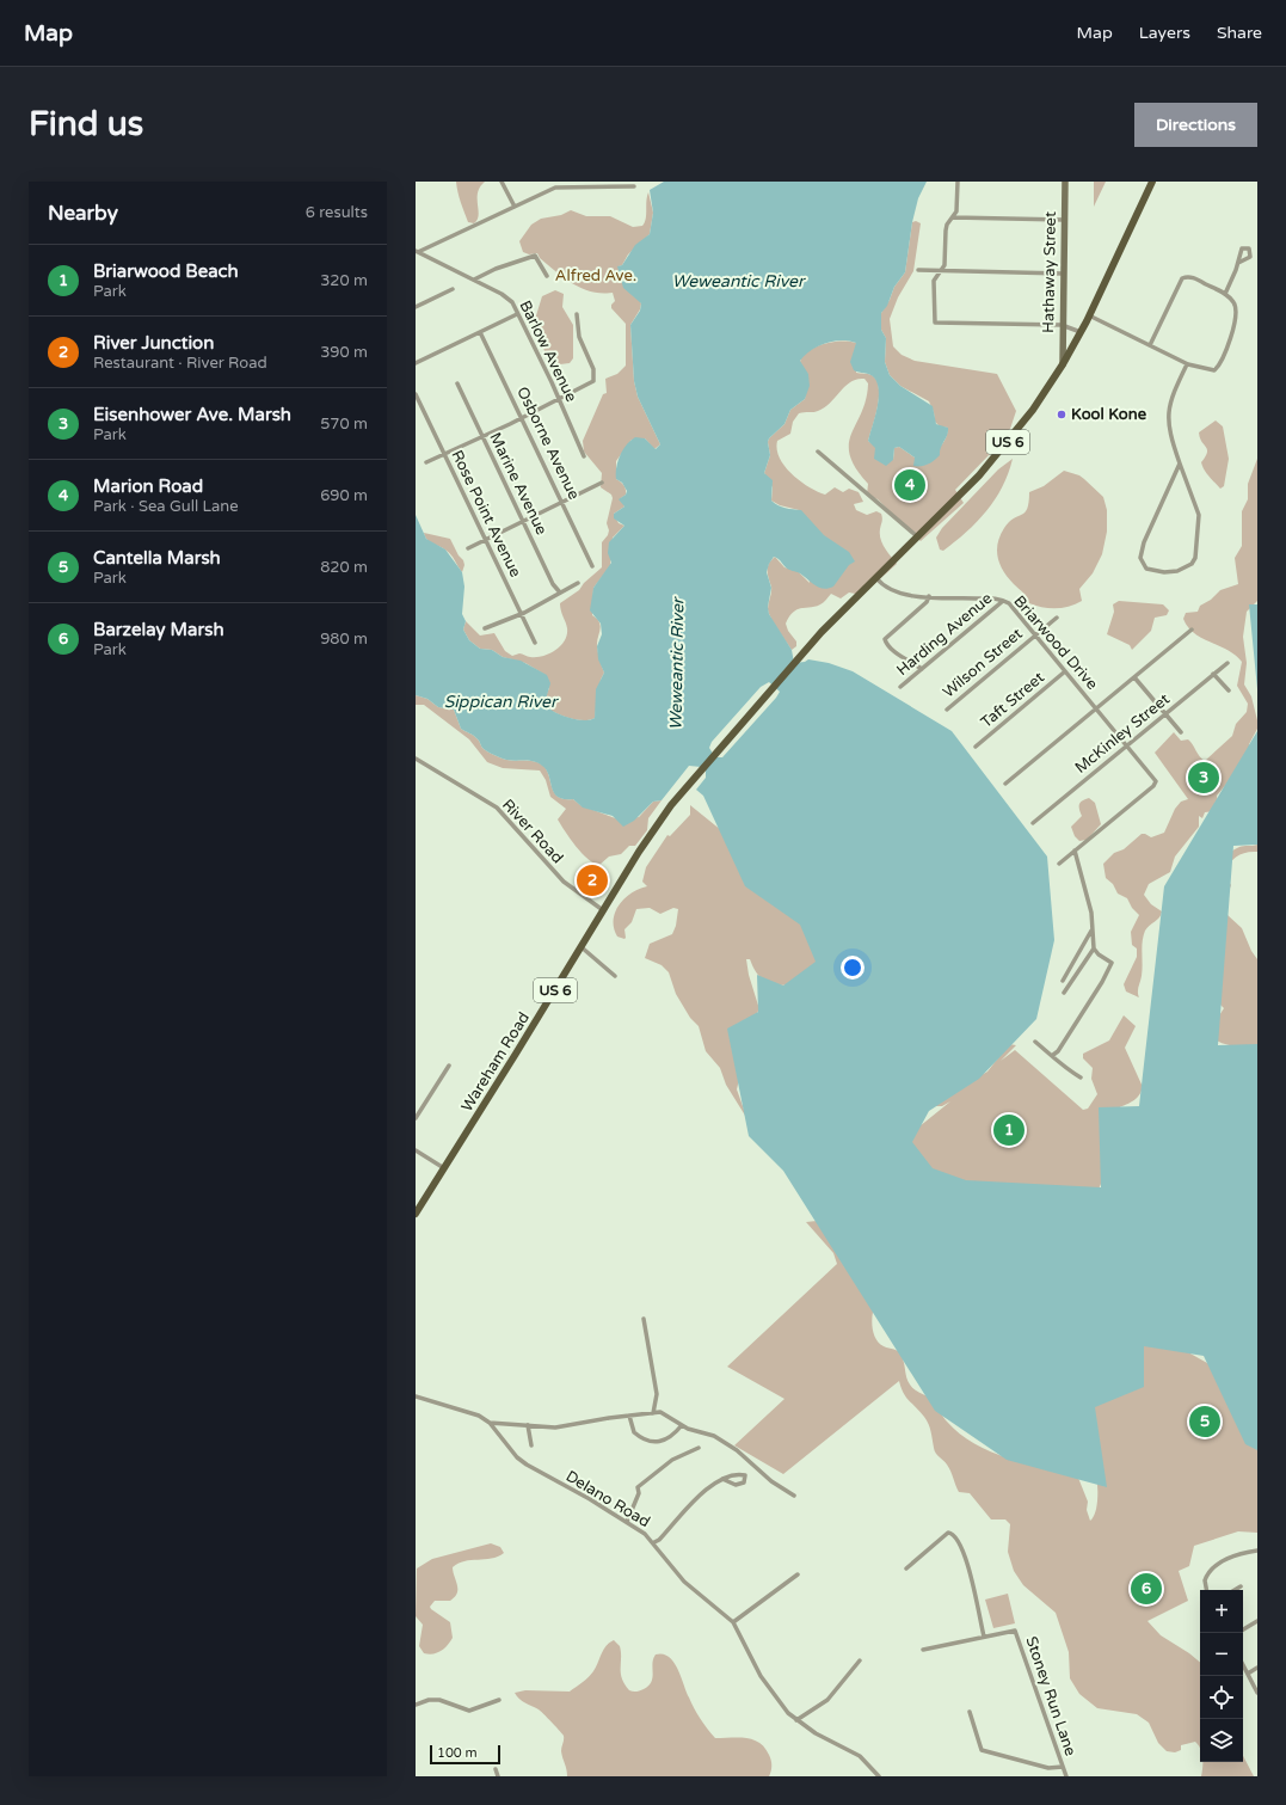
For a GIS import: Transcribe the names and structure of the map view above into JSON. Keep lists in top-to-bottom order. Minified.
{"streets":{"main road":["US 6","Wareham Road"],"street":["Hathaway Street","Barlow Avenue","Osborne Avenue","Marine Avenue","Rose Point Avenue","Harding Avenue","Briarwood Drive","Wilson Street","Taft Street","McKinley Street","River Road","Delano Road","Stoney Run Lane"]},"crossings":[["Hathaway Street","US 6"],["US 6","Briarwood Drive"],["US 6","Wareham Road"],["Harding Avenue","Briarwood Drive"],["Briarwood Drive","Wilson Street"],["Briarwood Drive","Taft Street"],["Briarwood Drive","McKinley Street"],["Briarwood Drive","Wareham Road"],["River Road","Wareham Road"]],"water":["Weweantic River","Sippican River"],"parks":["Alfred Ave."],"places":["Kool Kone"],"scale_bar":"100 m","page":{"header":"Map","nav":["Map","Layers","Share"],"buttons":"Directions","title":"Find us","heading":["Nearby","6 results"],"list":[{"mark":"1","name":"Briarwood Beach","note":"Park","value":"320 m"},{"mark":"2","name":"River Junction","note":"Restaurant · River Road","value":"390 m"},{"mark":"3","name":"Eisenhower Ave. Marsh","note":"Park","value":"570 m"},{"mark":"4","name":"Marion Road","note":"Park · Sea Gull Lane","value":"690 m"},{"mark":"5","name":"Cantella Marsh","note":"Park","value":"820 m"},{"mark":"6","name":"Barzelay Marsh","note":"Park","value":"980 m"}],"pins":["4","3","2","1","5","6"],"map_buttons":["+","−"],"scale":"100 m"}}
